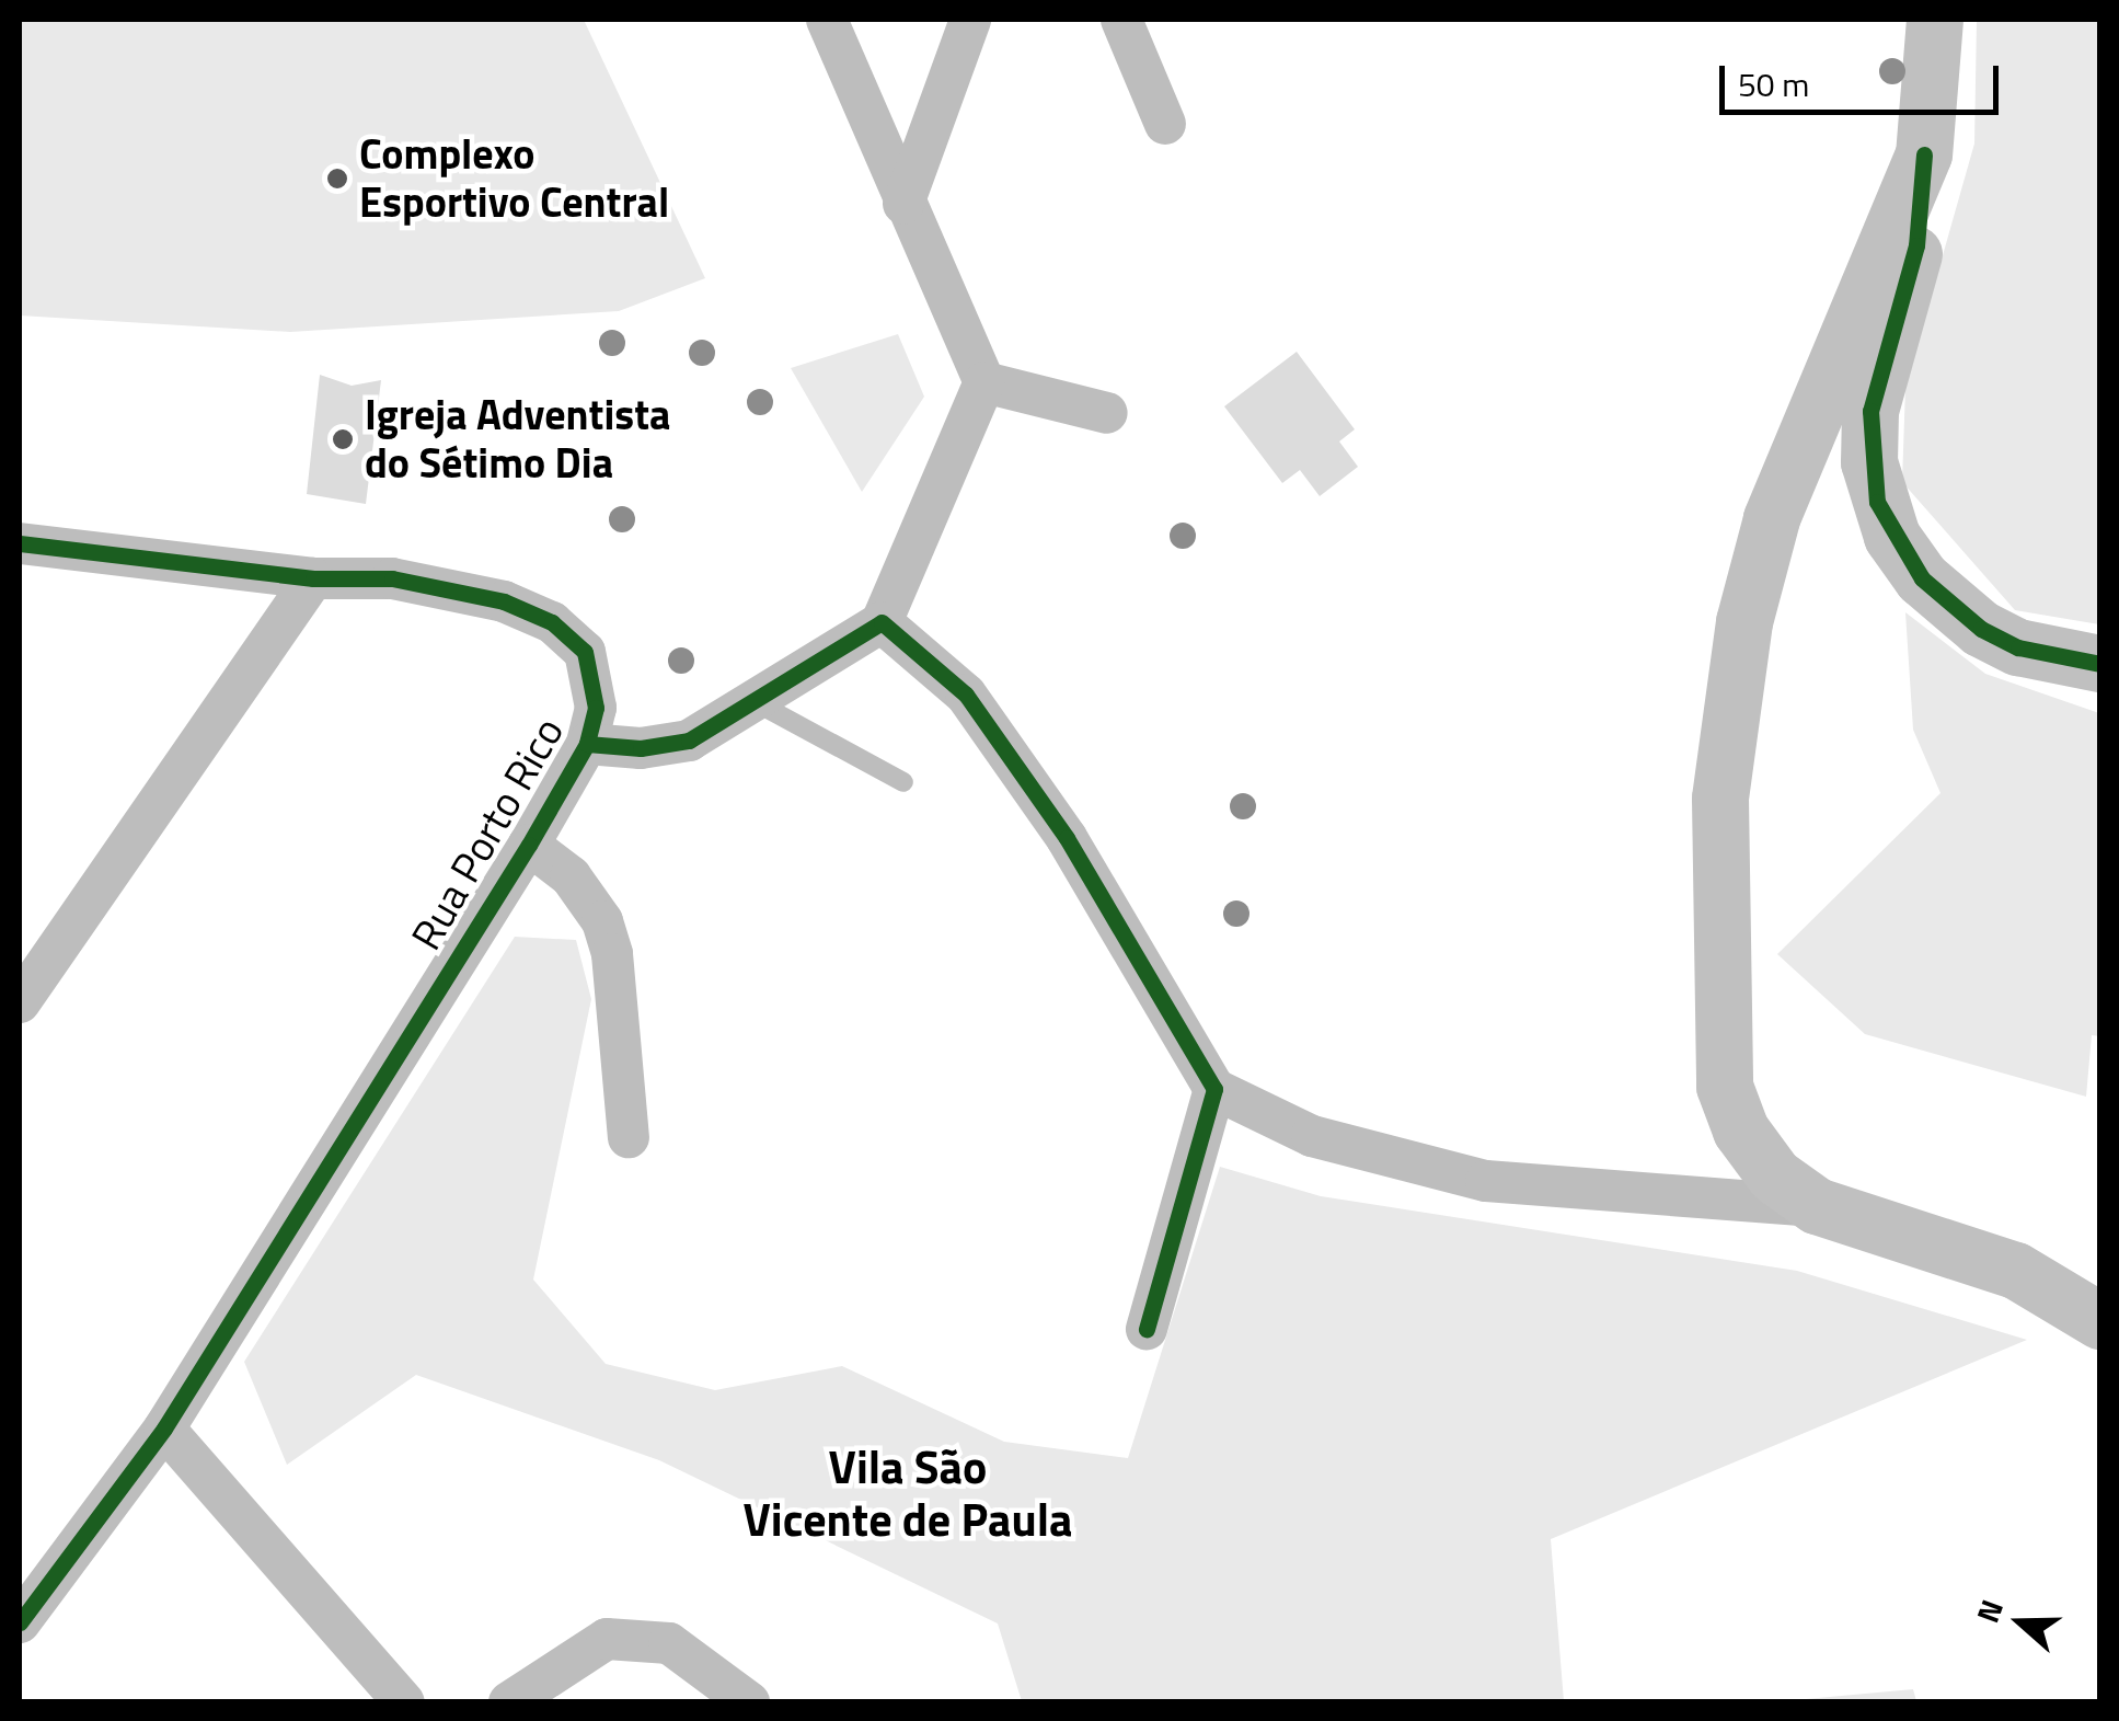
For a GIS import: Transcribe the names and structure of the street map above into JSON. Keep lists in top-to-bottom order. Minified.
{"streets":{"street":["Rua Porto Rico"]},"districts":["Vila São Vicente de Paula"],"places":["Complexo Esportivo Central","Igreja Adventista do Sétimo Dia"],"scale_bar":"50 m","north":"left"}
